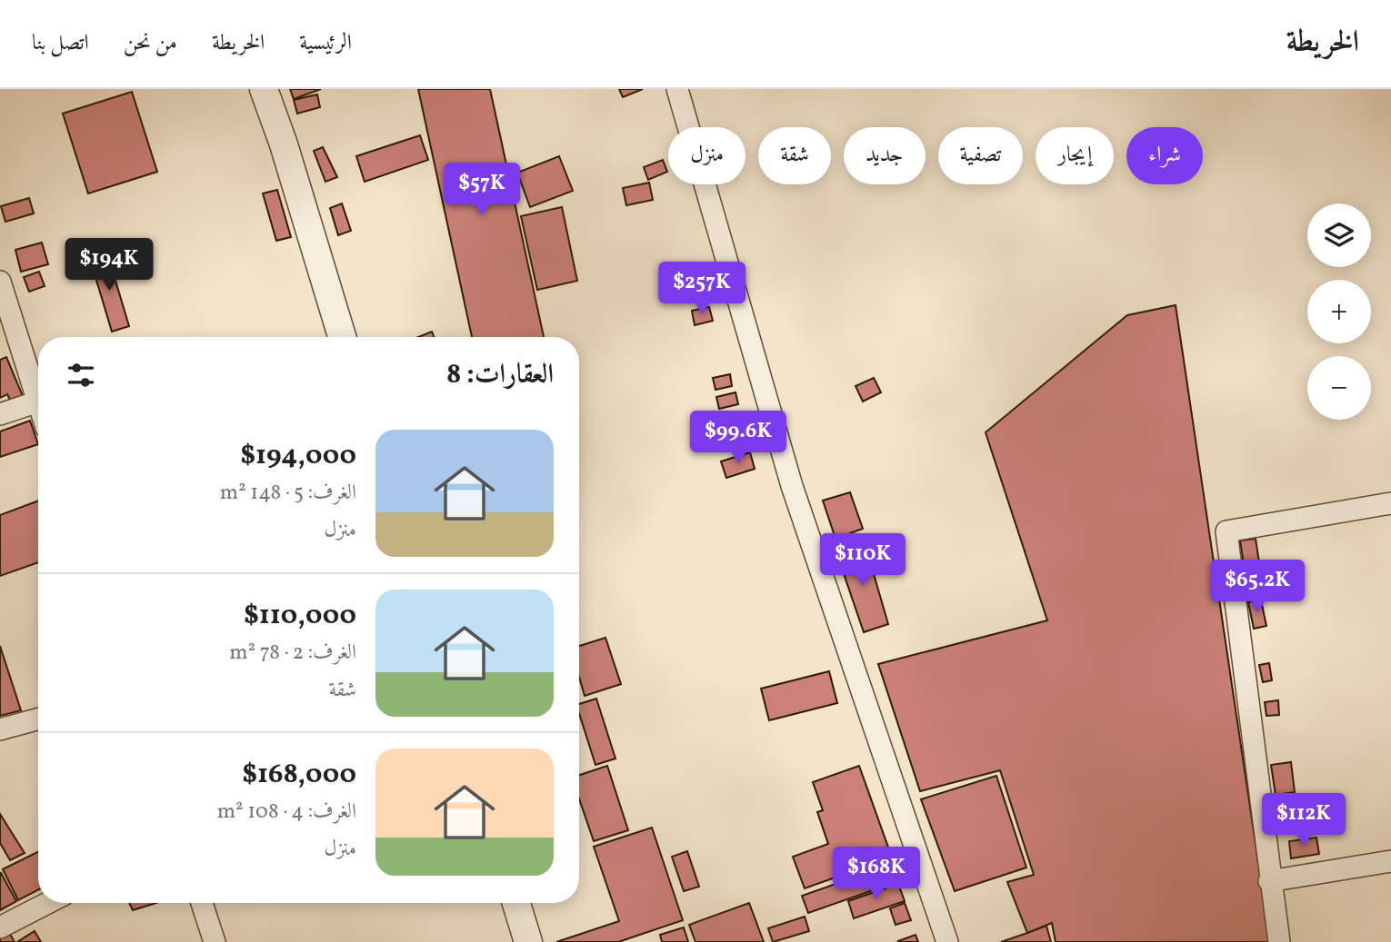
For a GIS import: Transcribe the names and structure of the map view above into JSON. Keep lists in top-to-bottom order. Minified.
{"page":{"header":"الخريطة","nav":["الرئيسية","الخريطة","من نحن","اتصل بنا"],"chip":["شراء","إيجار","تصفية","جديد","شقة","منزل"],"price":["$57K","$194K","$257K","$99.6K","$110K","$65.2K","$112K","$168K"],"map_buttons":["+","−"],"heading":"العقارات: 8","list":[{"name":"$194,000","note":"الغرف: 5 · 148 m² · منزل"},{"name":"$110,000","note":"الغرف: 2 · 78 m² · شقة"},{"name":"$168,000","note":"الغرف: 4 · 108 m² · منزل"}]}}
